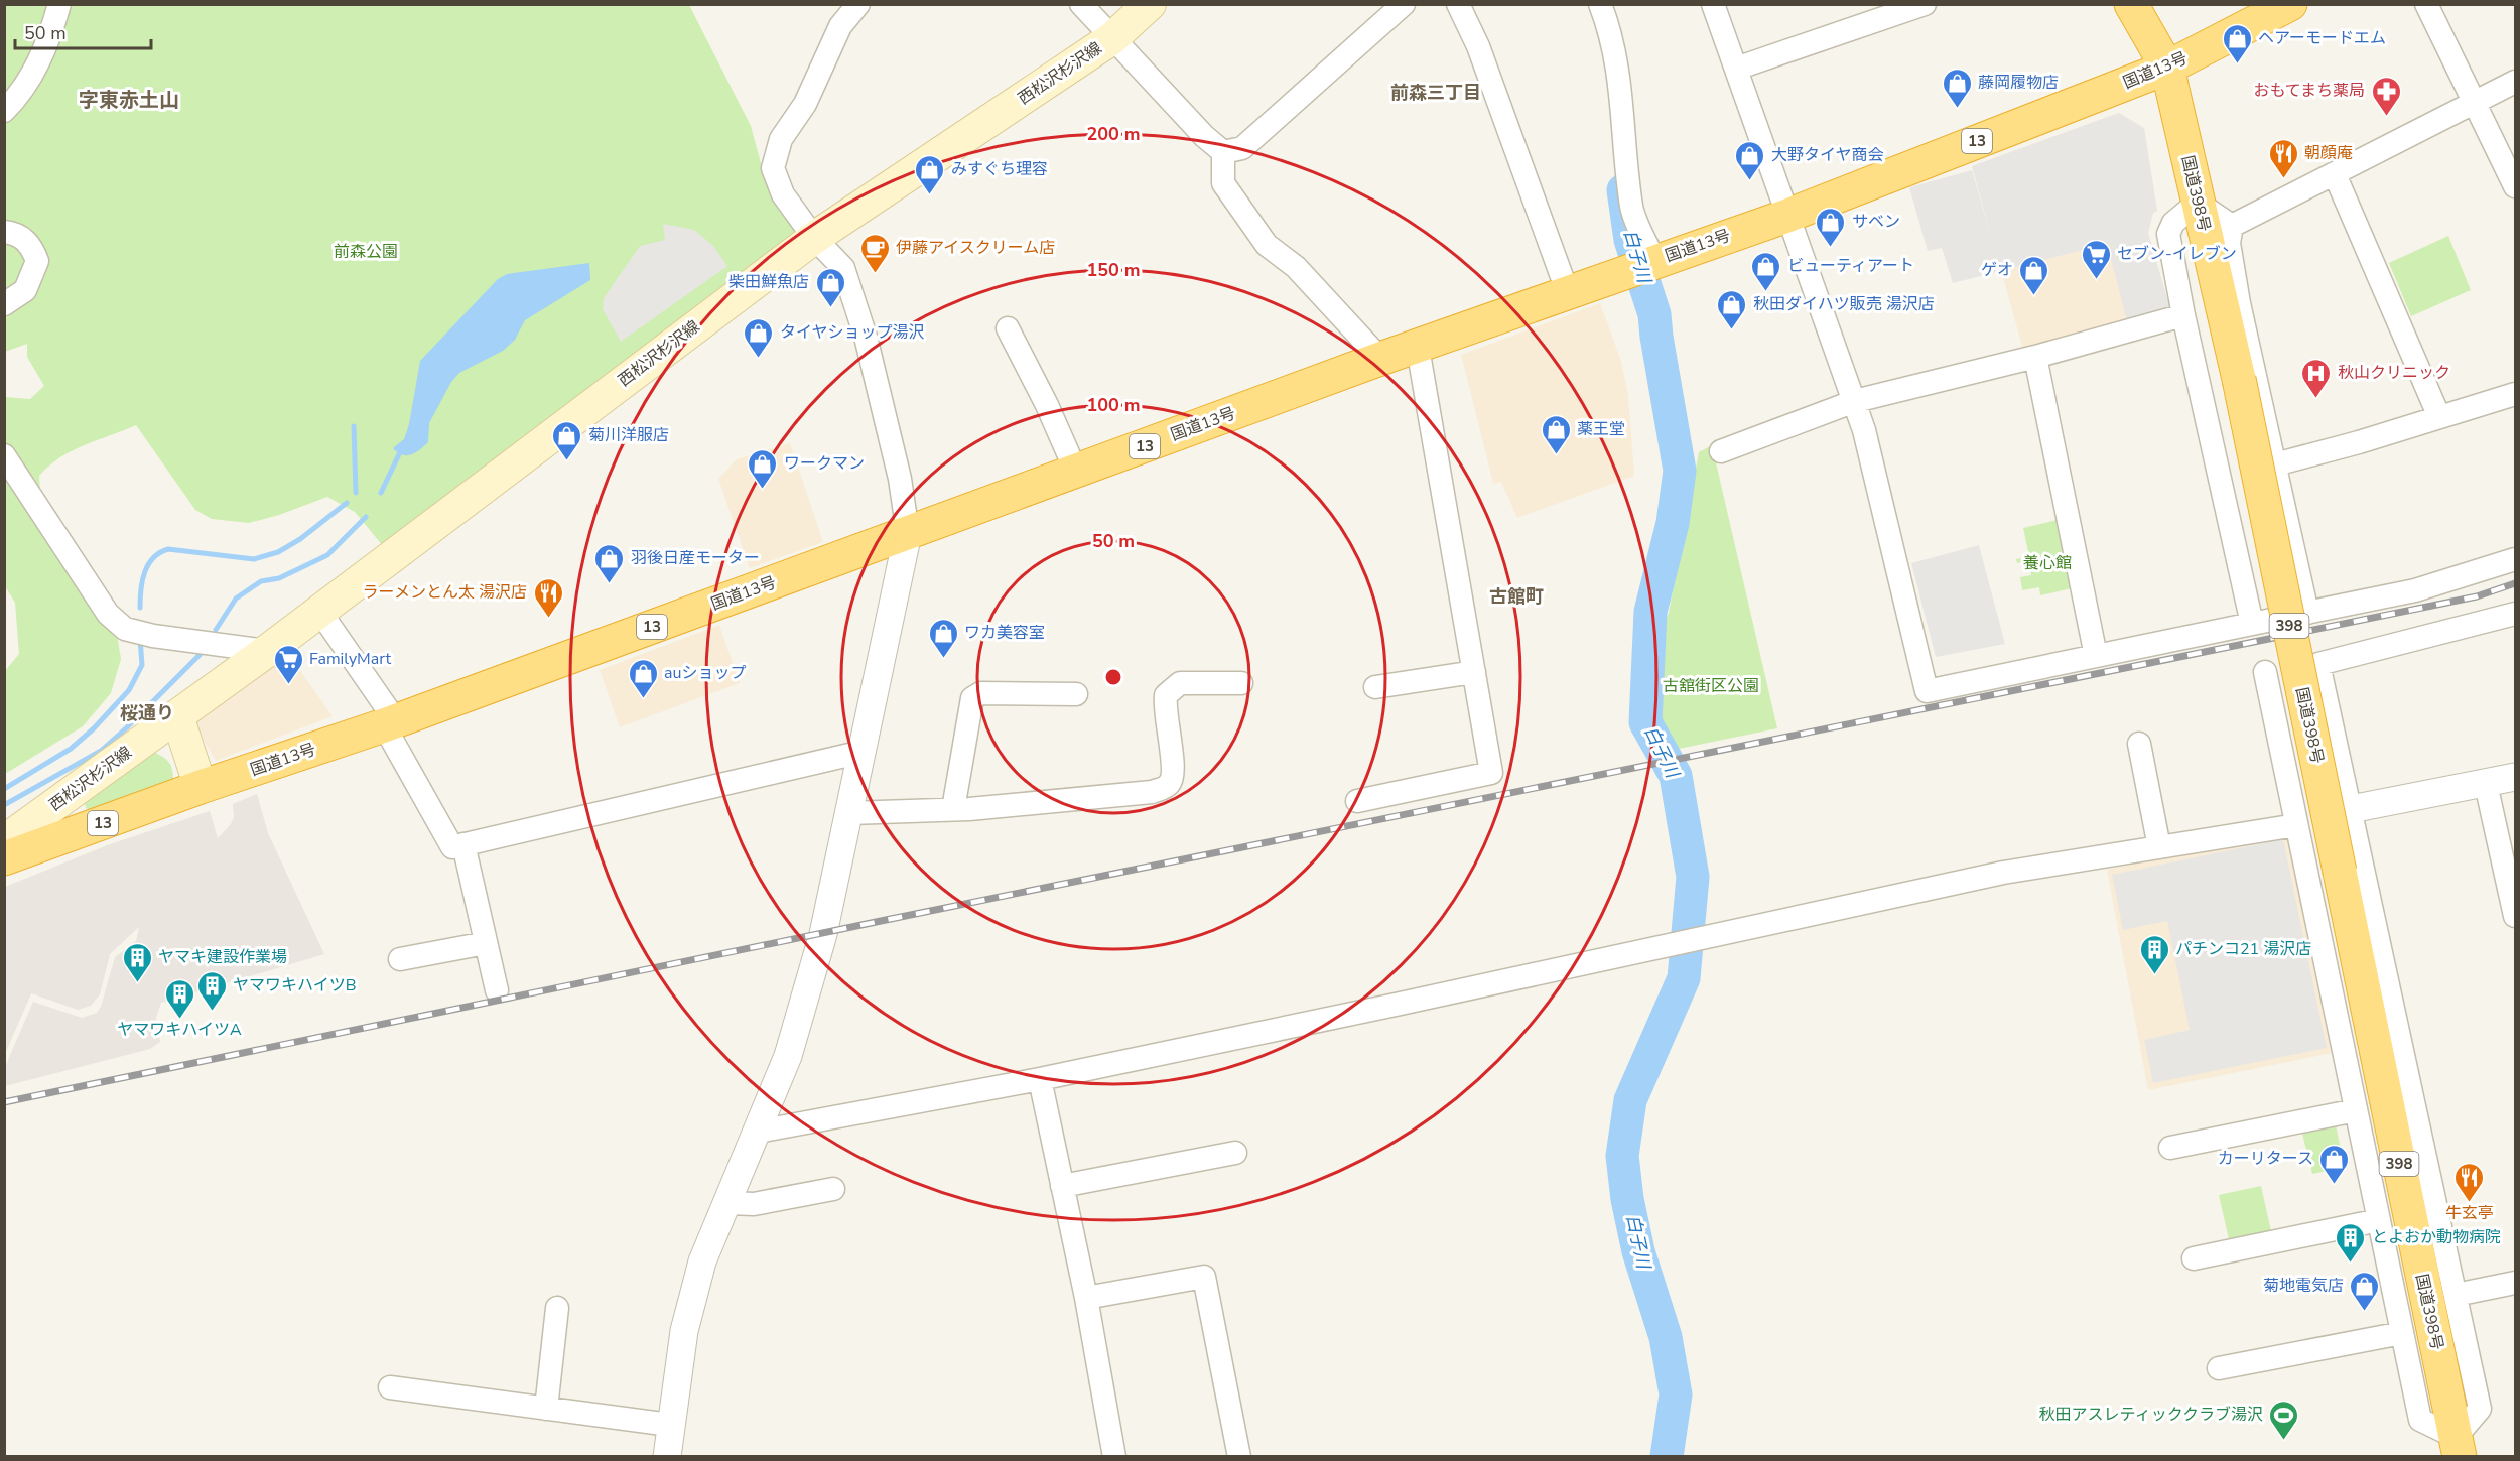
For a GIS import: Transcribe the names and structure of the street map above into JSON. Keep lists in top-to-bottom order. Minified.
{"streets":{"highway":["国道13号","13","国道398号","398"],"main road":["西松沢杉沢線"]},"crossings":[["国道13号","国道398号"]],"districts":["前森三丁目","字東赤土山","古館町","桜通り"],"water":["白子川"],"parks":["前森公園","養心館","古舘街区公園"],"places":{"shop":["ヘアーモードエム","藤岡履物店","大野タイヤ商会","みすぐち理容","サベン","ビューティアート","ゲオ","柴田鮮魚店","秋田ダイハツ販売 湯沢店","タイヤショップ湯沢","薬王堂","菊川洋服店","ワークマン","羽後日産モーター","ワカ美容室","auショップ","カーリタース","菊地電気店"],"pharmacy":["おもてまち薬局"],"restaurant":["朝顔庵","ラーメンとん太 湯沢店","牛玄亭"],"cafe":["伊藤アイスクリーム店"],"supermarket":["セブン-イレブン","FamilyMart"],"hospital":["秋山クリニック"],"building":["パチンコ21 湯沢店","ヤマキ建設作業場","ヤマワキハイツB","ヤマワキハイツA","とよおか動物病院"],"sports":["秋田アスレティッククラブ湯沢"]},"scale_bar":"50 m","rings":["200 m","150 m","100 m","50 m"]}
